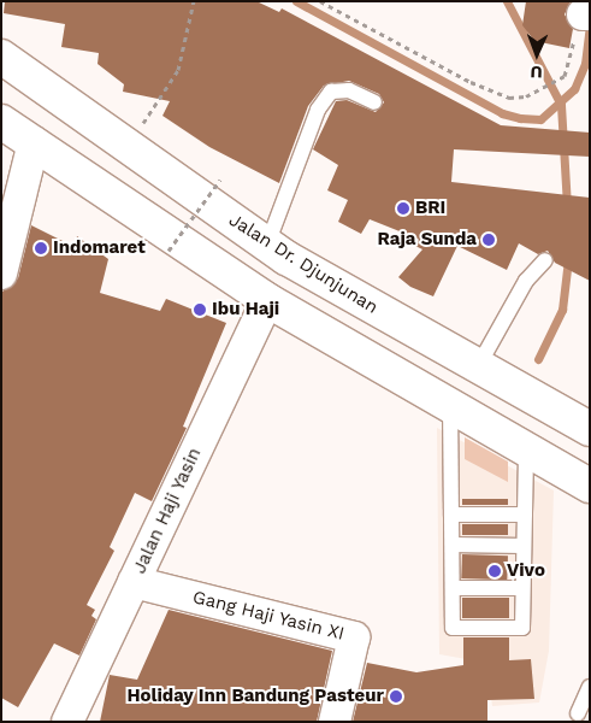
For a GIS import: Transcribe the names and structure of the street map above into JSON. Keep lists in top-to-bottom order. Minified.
{"streets":{"highway":["Jalan Dr. Djunjunan"],"street":["Jalan Haji Yasin","Gang Haji Yasin XI"]},"crossings":[["Jalan Haji Yasin","Gang Haji Yasin XI"]],"places":["BRI","Raja Sunda","Indomaret","Ibu Haji","Vivo","Holiday Inn Bandung Pasteur"],"north":"bottom"}
